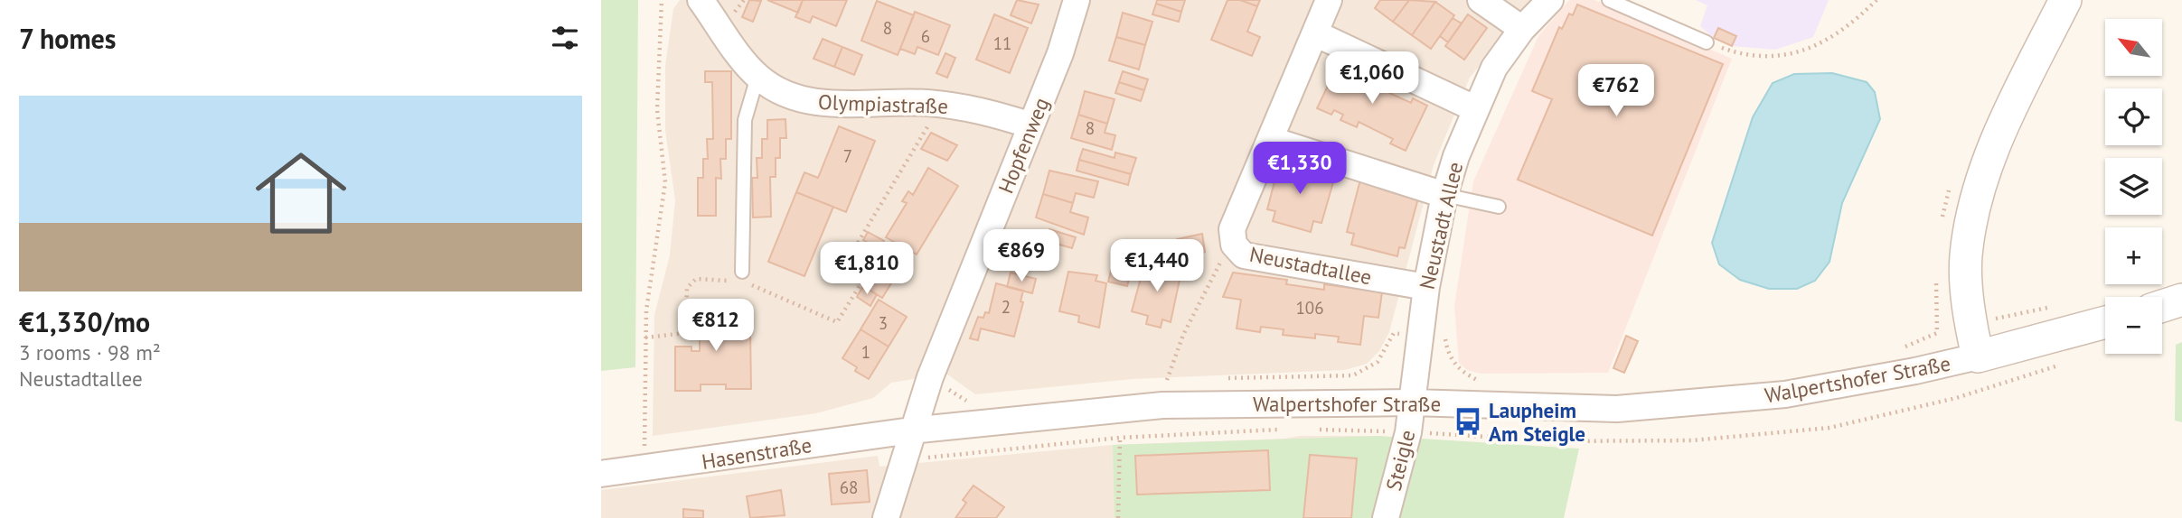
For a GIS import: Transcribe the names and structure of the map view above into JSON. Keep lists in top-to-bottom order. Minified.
{"streets":{"street":["Olympiastraße","Hopfenweg","Neustadt Allee","Neustadtallee","Walpertshofer Straße","Hasenstraße","Steigle"]},"crossings":[["Olympiastraße","Hopfenweg"],["Hopfenweg","Walpertshofer Straße"],["Hopfenweg","Hasenstraße"],["Neustadt Allee","Neustadtallee"],["Neustadt Allee","Walpertshofer Straße"],["Neustadt Allee","Steigle"],["Walpertshofer Straße","Hasenstraße"],["Walpertshofer Straße","Steigle"]],"places":{"bus stop":["Laupheim Am Steigle"]},"house_numbers":["8","6","11","8","7","2","106","3","1","68"],"north":"top left","page":{"heading":"7 homes","map_buttons":["+","−"],"price":["€1,060","€762","€1,330","€869","€1,440","€1,810","€812"],"list":[{"name":"€1,330/mo","note":"3 rooms · 98 m² · Neustadtallee"}]}}
